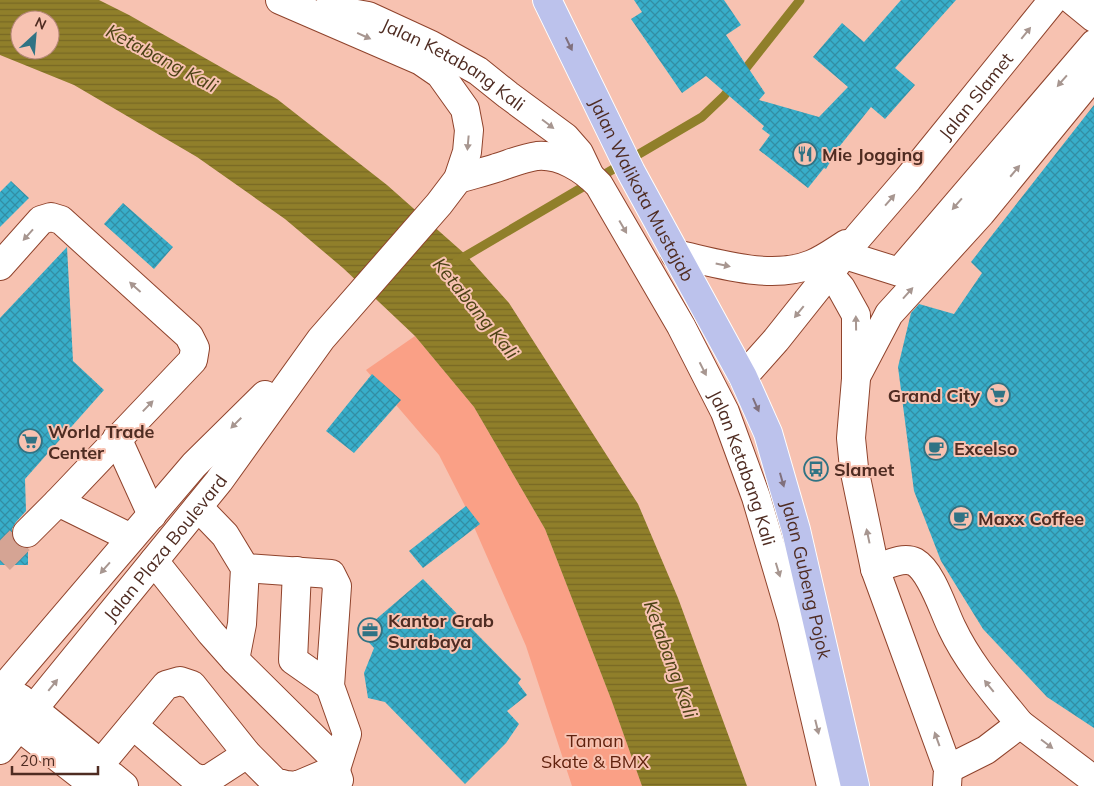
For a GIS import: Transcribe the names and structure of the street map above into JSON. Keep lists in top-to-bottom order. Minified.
{"streets":{"main road":["Jalan Walikota Mustajab","Jalan Gubeng Pojok"],"street":["Jalan Ketabang Kali","Jalan Slamet","Jalan Plaza Boulevard"]},"crossings":[["Jalan Ketabang Kali","Jalan Plaza Boulevard"],["Jalan Slamet","Jalan Walikota Mustajab"],["Jalan Slamet","Jalan Gubeng Pojok"],["Jalan Walikota Mustajab","Jalan Gubeng Pojok"]],"one_way":["Jalan Ketabang Kali","Jalan Walikota Mustajab","Jalan Gubeng Pojok"],"water":["Ketabang Kali"],"parks":["Taman Skate & BMX"],"places":{"restaurant":["Mie Jogging"],"supermarket":["Grand City","World Trade Center"],"cafe":["Excelso","Maxx Coffee"],"bus stop":["Slamet"],"office":["Kantor Grab Surabaya"]},"scale_bar":"20 m","north":"top right"}
